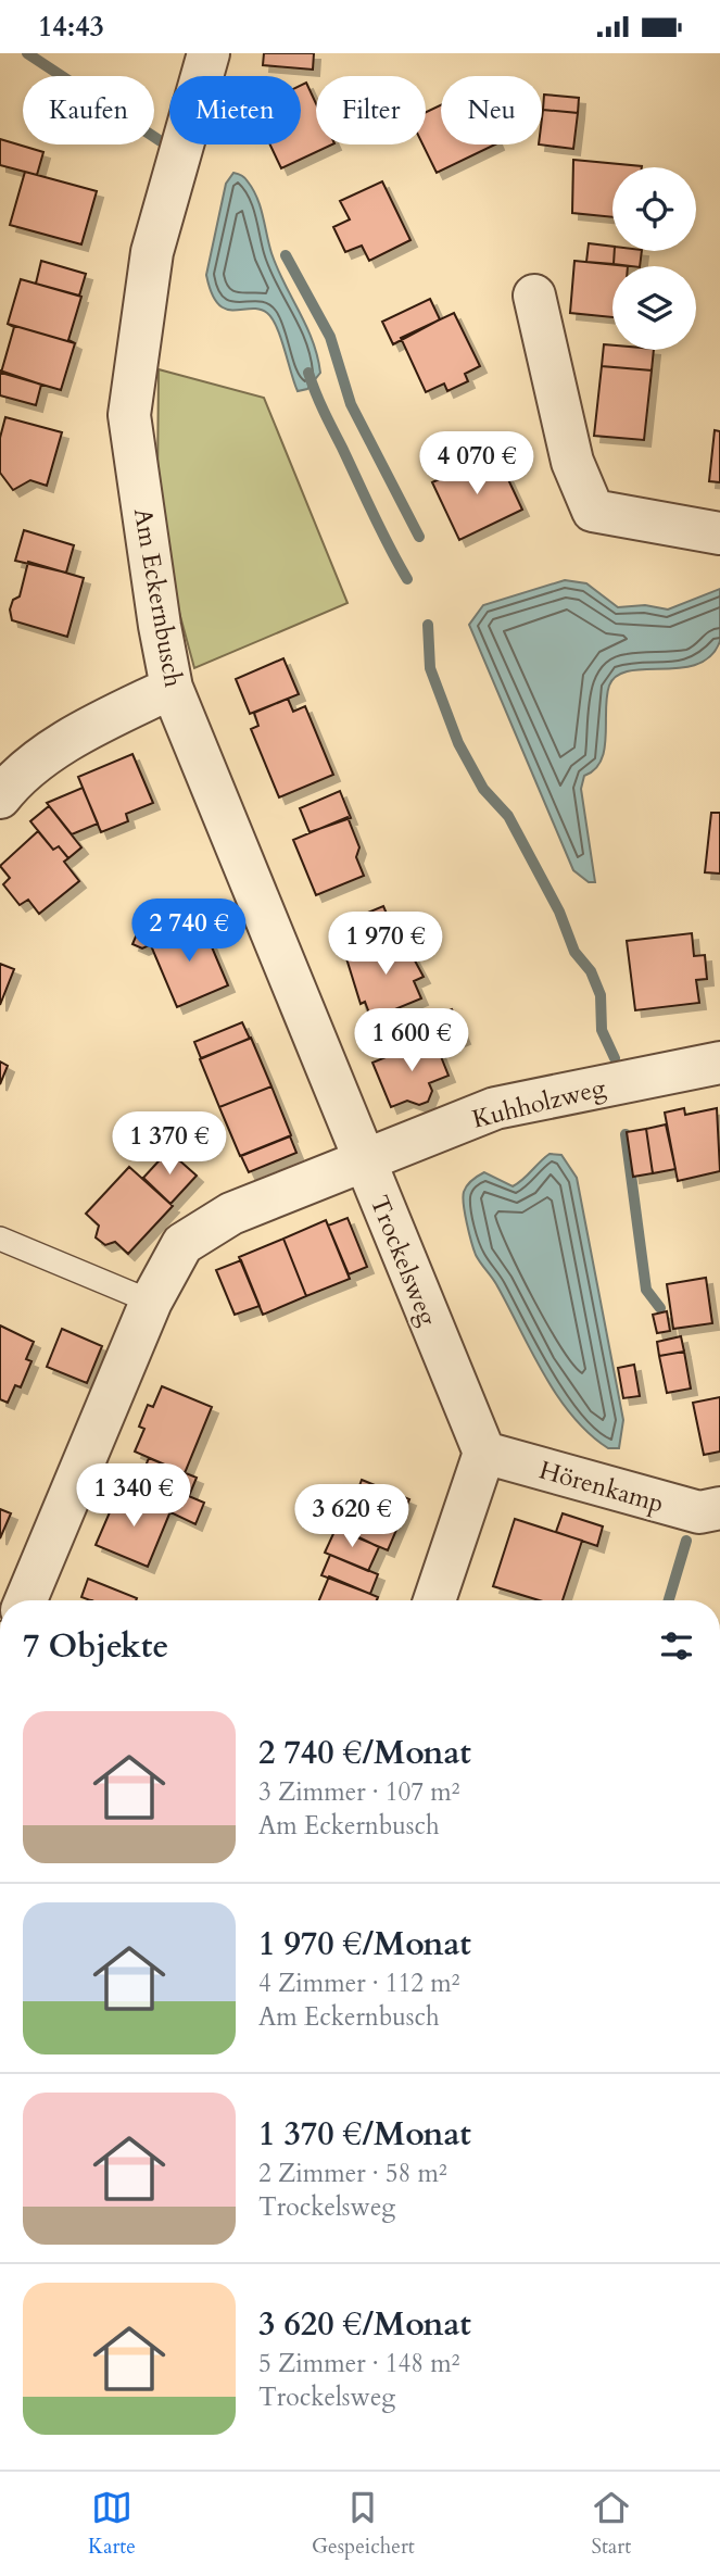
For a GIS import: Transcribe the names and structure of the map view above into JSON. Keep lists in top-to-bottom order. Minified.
{"streets":{"street":["Am Eckernbusch","Kuhholzweg","Trockelsweg","Hörenkamp"]},"crossings":[["Am Eckernbusch","Kuhholzweg"],["Am Eckernbusch","Trockelsweg"],["Kuhholzweg","Trockelsweg"],["Trockelsweg","Hörenkamp"]],"page":{"status":"14:43","chip":["Kaufen","Mieten","Filter","Neu"],"price":["4 070 €","2 740 €","1 970 €","1 600 €","1 370 €","1 340 €","3 620 €"],"heading":"7 Objekte","list":[{"name":"2 740 €/Monat","note":"3 Zimmer · 107 m² · Am Eckernbusch"},{"name":"1 970 €/Monat","note":"4 Zimmer · 112 m² · Am Eckernbusch"},{"name":"1 370 €/Monat","note":"2 Zimmer · 58 m² · Trockelsweg"},{"name":"3 620 €/Monat","note":"5 Zimmer · 148 m² · Trockelsweg"}],"tabs":["Karte","Gespeichert","Start"]}}
